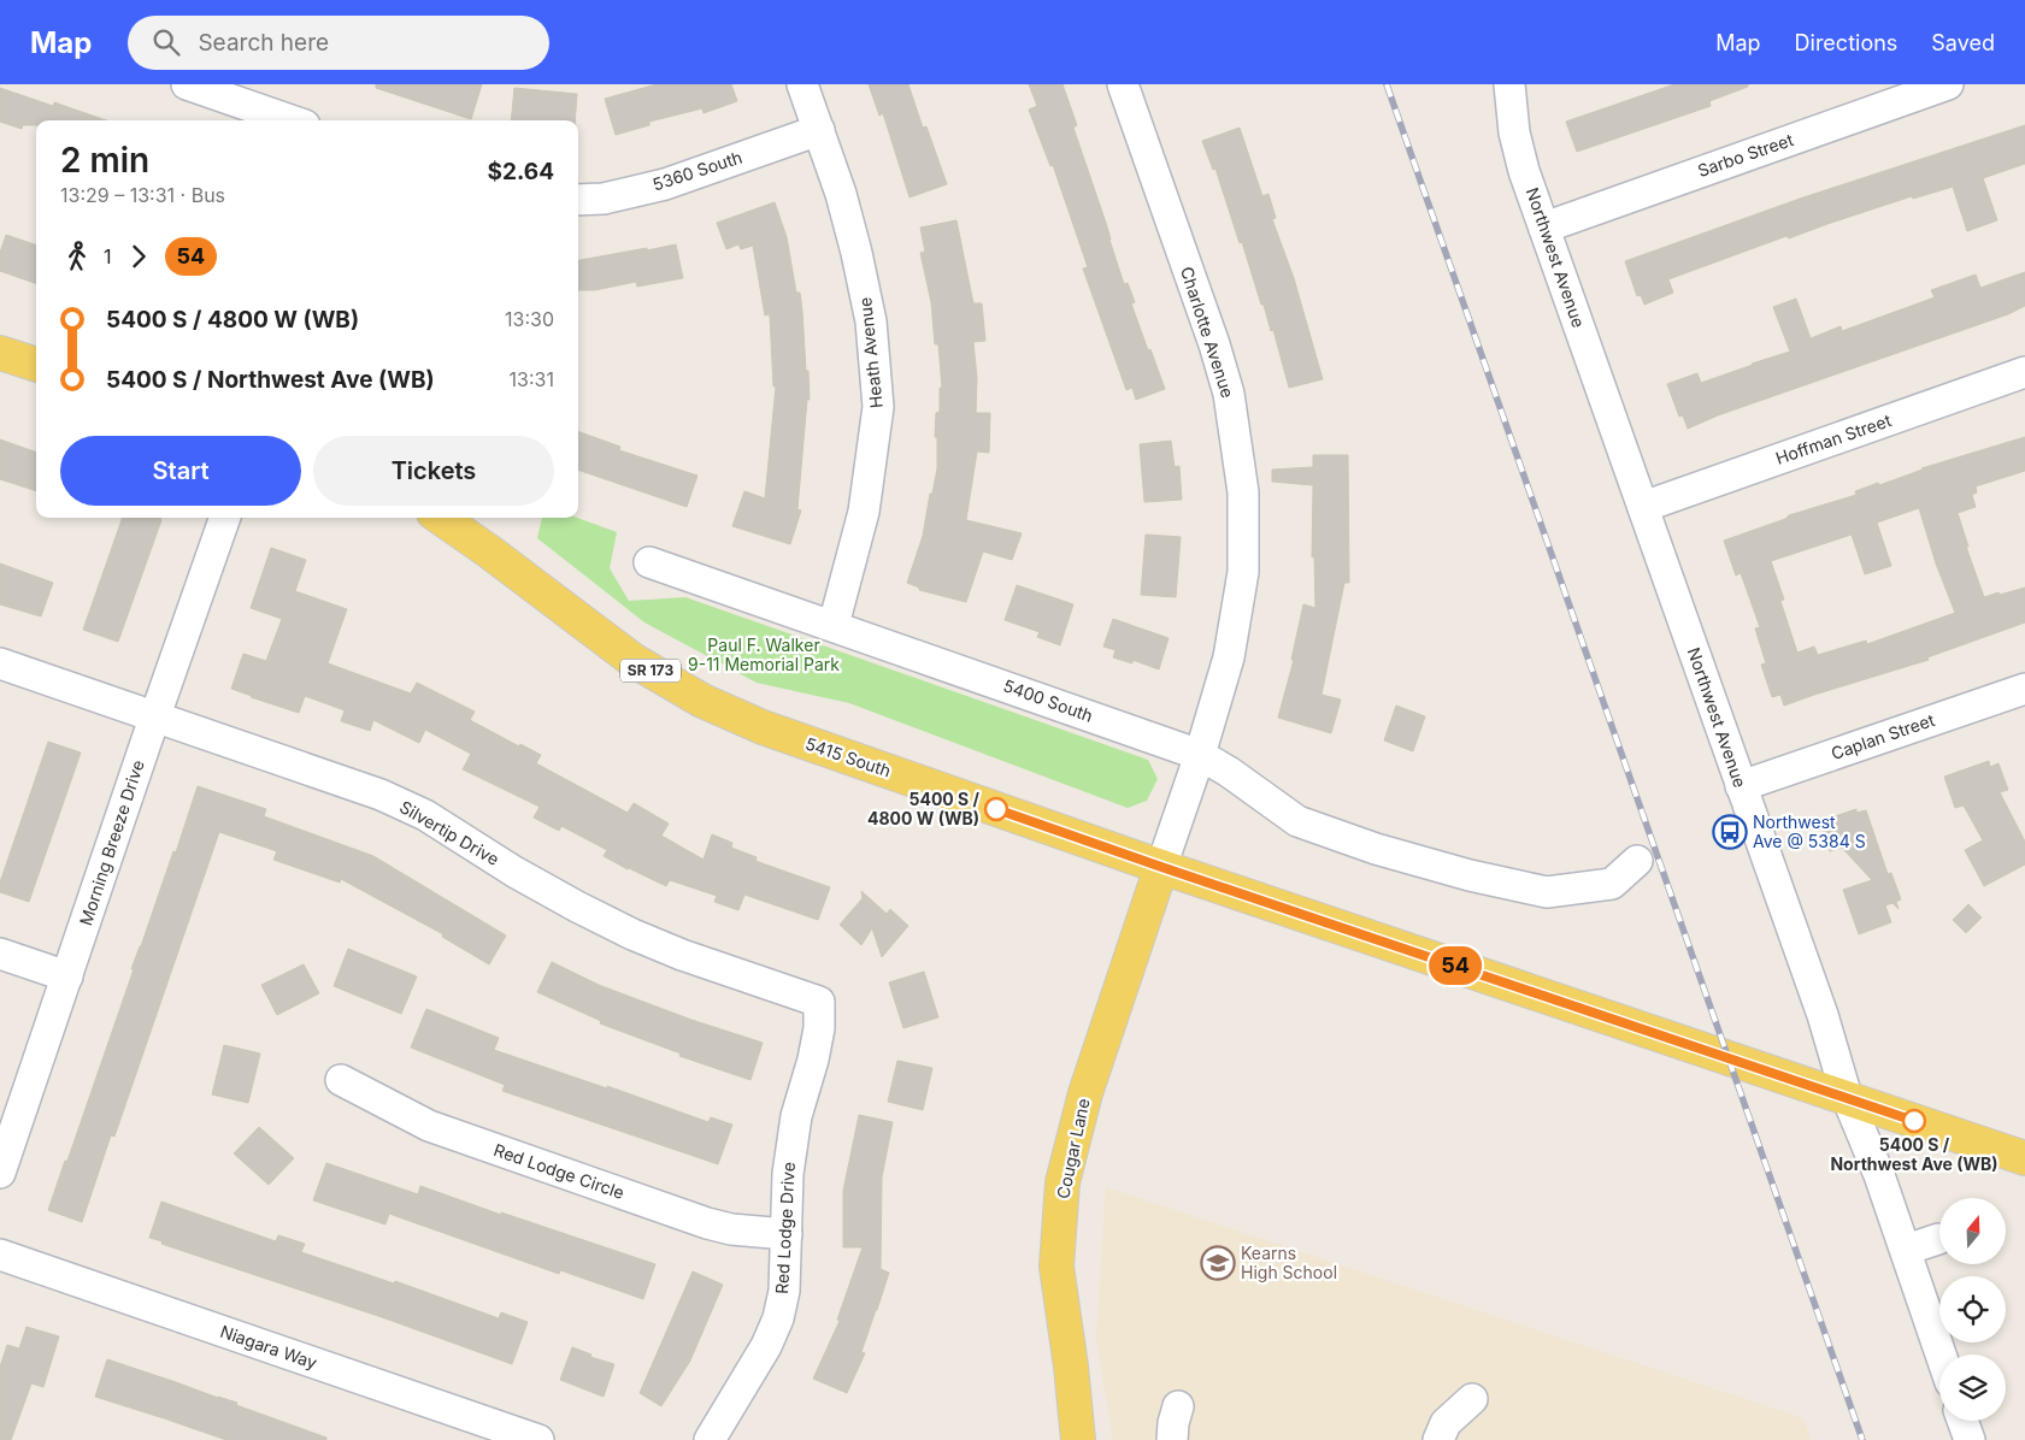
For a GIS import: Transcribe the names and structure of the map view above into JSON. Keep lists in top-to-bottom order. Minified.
{"streets":{"main road":["SR 173","5415 South","Cougar Lane"],"street":["Sarbo Street","5360 South","Northwest Avenue","Charlotte Avenue","Heath Avenue","Hoffman Street","5400 South","Caplan Street","Silvertip Drive","Morning Breeze Drive","Red Lodge Circle","Red Lodge Drive","Niagara Way"]},"crossings":[["Sarbo Street","Northwest Avenue"],["5360 South","Heath Avenue"],["Northwest Avenue","Hoffman Street"],["Northwest Avenue","Caplan Street"],["Northwest Avenue","5415 South"],["Charlotte Avenue","5400 South"],["Charlotte Avenue","5415 South"],["Charlotte Avenue","Cougar Lane"],["Heath Avenue","5400 South"],["5415 South","Cougar Lane"],["Silvertip Drive","Morning Breeze Drive"],["Silvertip Drive","Red Lodge Drive"],["Red Lodge Circle","Red Lodge Drive"]],"parks":["Paul F. Walker 9-11 Memorial Park"],"places":{"other":["5400 S / 4800 W (WB)","5400 S / Northwest Ave (WB)"],"bus stop":["Northwest Ave @ 5384 S"],"school or university":["Kearns High School"]},"lines":["bus line 54"],"north":"top","page":{"header":"Map","search":"Search here","nav":["Map","Directions","Saved"],"on_map":"54","heading":["2 min","13:29 – 13:31 · Bus","$2.64"],"legs":["1","54"],"list":[{"name":"5400 S / 4800 W (WB)","value":"13:30"},{"name":"5400 S / Northwest Ave (WB)","value":"13:31"}],"buttons":["Start","Tickets"]}}
